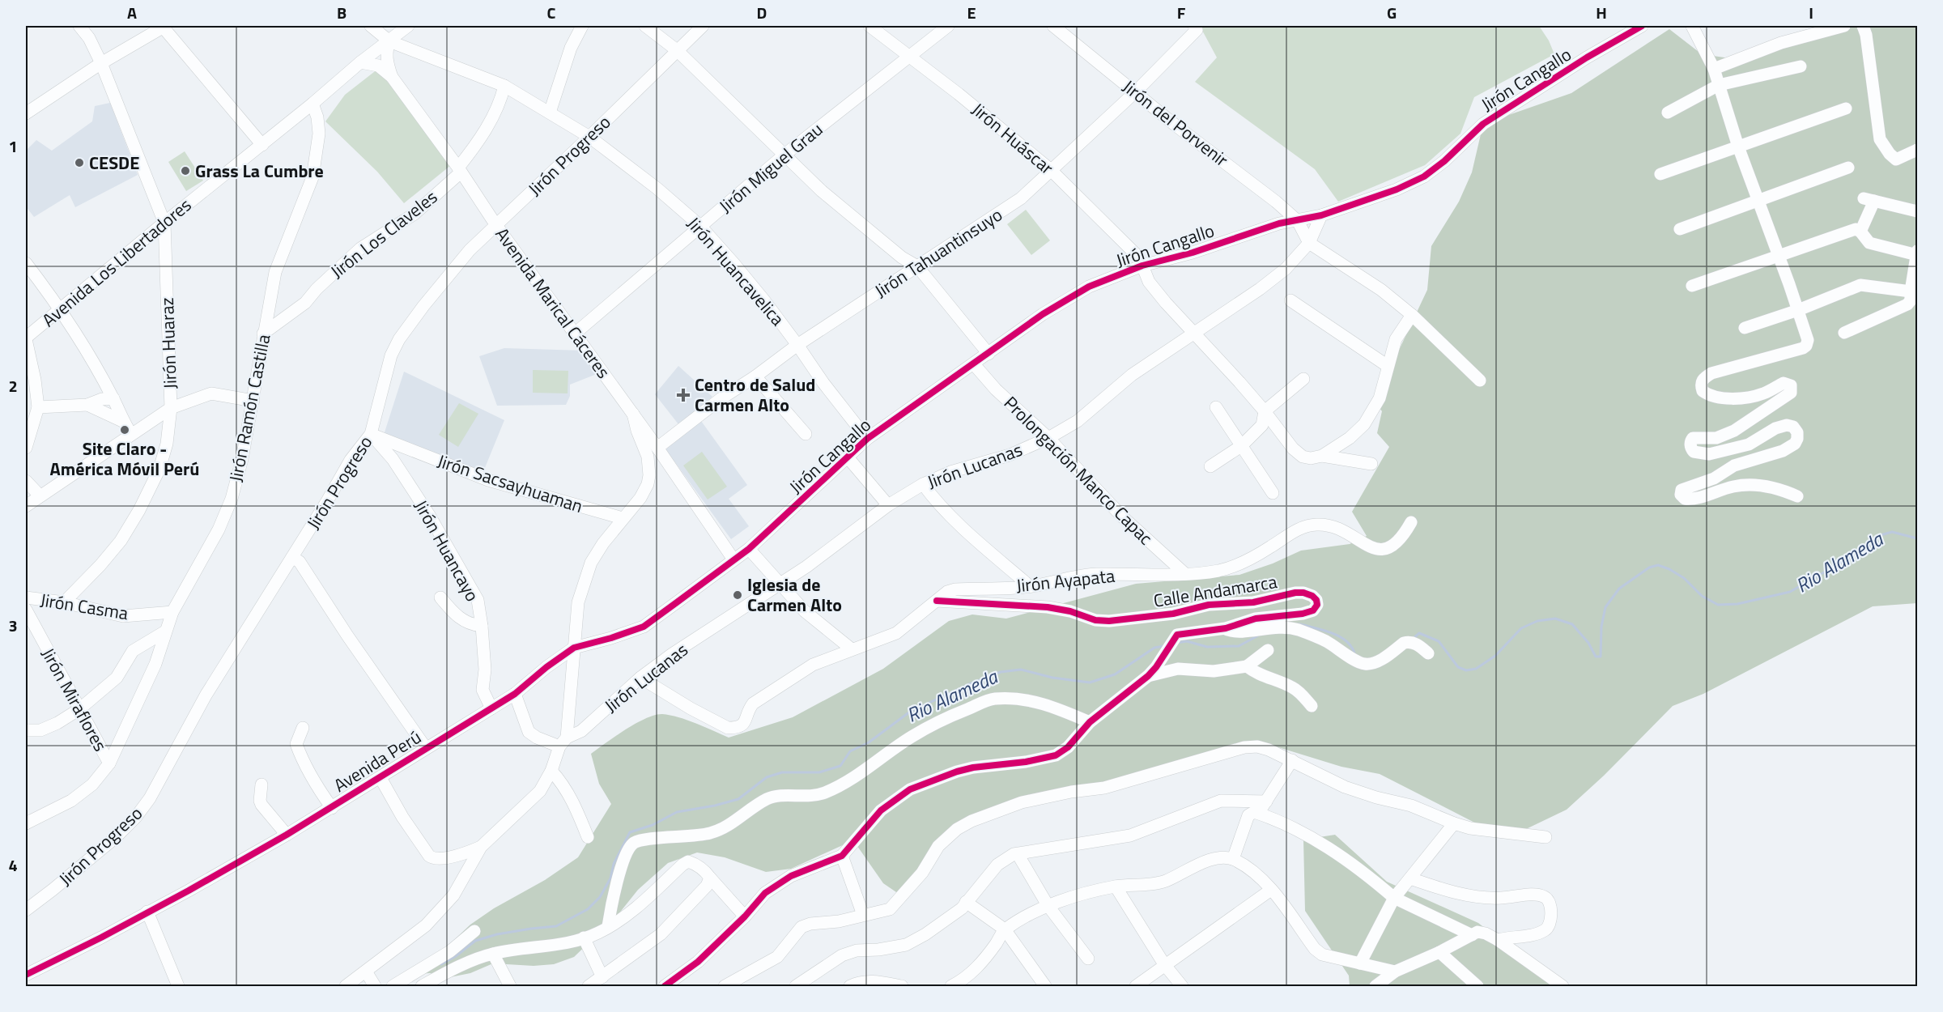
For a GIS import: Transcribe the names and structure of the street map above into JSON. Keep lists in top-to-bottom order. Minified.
{"streets":{"street":["Jirón Cangallo","Jirón del Porvenir","Jirón Huáscar","Jirón Progreso","Jirón Miguel Grau","Jirón Los Claveles","Jirón Tahuantinsuyo","Avenida Los Libertadores","Jirón Huancavelica","Avenida Marical Cáceres","Jirón Huaraz","Jirón Ramón Castilla","Jirón Lucanas","Prolongación Manco Capac","Jirón Sacsayhuaman","Jirón Huancayo","Jirón Ayapata","Calle Andamarca","Jirón Casma","Jirón Miraflores","Avenida Perú"]},"crossings":[["Jirón Cangallo","Jirón del Porvenir"],["Jirón Cangallo","Jirón Huáscar"],["Jirón Cangallo","Jirón Huancavelica"],["Jirón Cangallo","Avenida Marical Cáceres"],["Jirón Cangallo","Jirón Lucanas"],["Jirón Cangallo","Prolongación Manco Capac"],["Jirón Cangallo","Avenida Perú"],["Jirón del Porvenir","Jirón Tahuantinsuyo"],["Jirón Huáscar","Jirón Miguel Grau"],["Jirón Huáscar","Jirón Tahuantinsuyo"],["Jirón Huáscar","Jirón Lucanas"],["Jirón Progreso","Jirón Huancavelica"],["Jirón Progreso","Avenida Marical Cáceres"],["Jirón Progreso","Jirón Sacsayhuaman"],["Jirón Progreso","Jirón Huancayo"],["Jirón Miguel Grau","Jirón Huancavelica"],["Jirón Miguel Grau","Avenida Marical Cáceres"],["Jirón Los Claveles","Avenida Marical Cáceres"],["Jirón Los Claveles","Jirón Ramón Castilla"],["Jirón Tahuantinsuyo","Jirón Huancavelica"],["Jirón Tahuantinsuyo","Avenida Marical Cáceres"],["Avenida Los Libertadores","Jirón Huancavelica"],["Avenida Los Libertadores","Avenida Marical Cáceres"],["Avenida Los Libertadores","Jirón Huaraz"],["Avenida Los Libertadores","Jirón Ramón Castilla"],["Avenida Marical Cáceres","Avenida Perú"],["Jirón Huaraz","Jirón Casma"],["Jirón Ramón Castilla","Jirón Casma"],["Jirón Ramón Castilla","Jirón Miraflores"],["Jirón Lucanas","Prolongación Manco Capac"],["Jirón Lucanas","Jirón Ayapata"],["Prolongación Manco Capac","Jirón Ayapata"],["Jirón Sacsayhuaman","Jirón Huancayo"],["Jirón Huancayo","Avenida Perú"],["Jirón Ayapata","Calle Andamarca"]],"water":["Rio Alameda"],"places":{"other":["CESDE","Grass La Cumbre","Site Claro - América Móvil Perú","Iglesia de Carmen Alto"],"health":["Centro de Salud Carmen Alto"]},"grid":{"columns":["A","B","C","D","E","F","G","H","I"],"rows":["1","2","3","4"]}}
